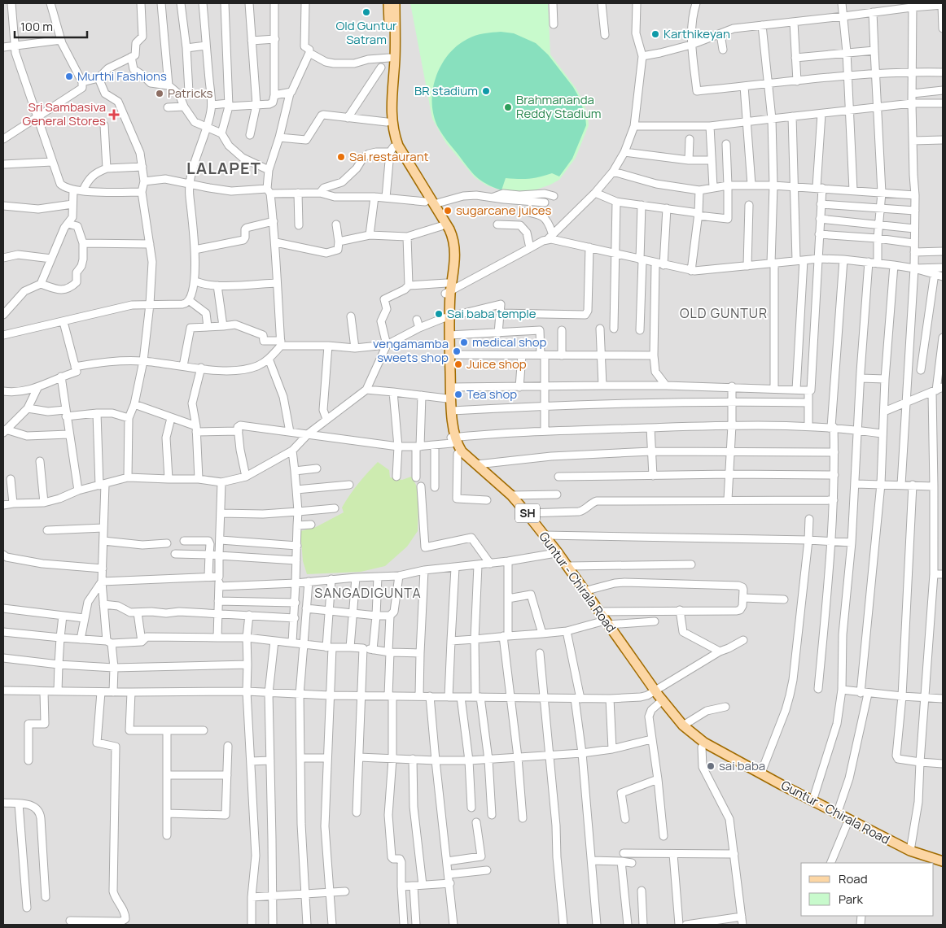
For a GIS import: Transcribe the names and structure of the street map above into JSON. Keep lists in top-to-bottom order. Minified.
{"streets":{"main road":["SH","Guntur - Chirala Road"]},"districts":["LALAPET","OLD GUNTUR","SANGADIGUNTA"],"places":{"other":["Old Guntur Satram","Karthikeyan","Murthi Fashions","BR stadium","Patricks","Brahmananda Reddy Stadium","Sai restaurant","sugarcane juices","Sai baba temple","medical shop","vengamamba sweets shop","Juice shop","Tea shop","sai baba"],"health":["Sri Sambasiva General Stores"]},"legend":["Road","Park"],"scale_bar":"100 m"}
